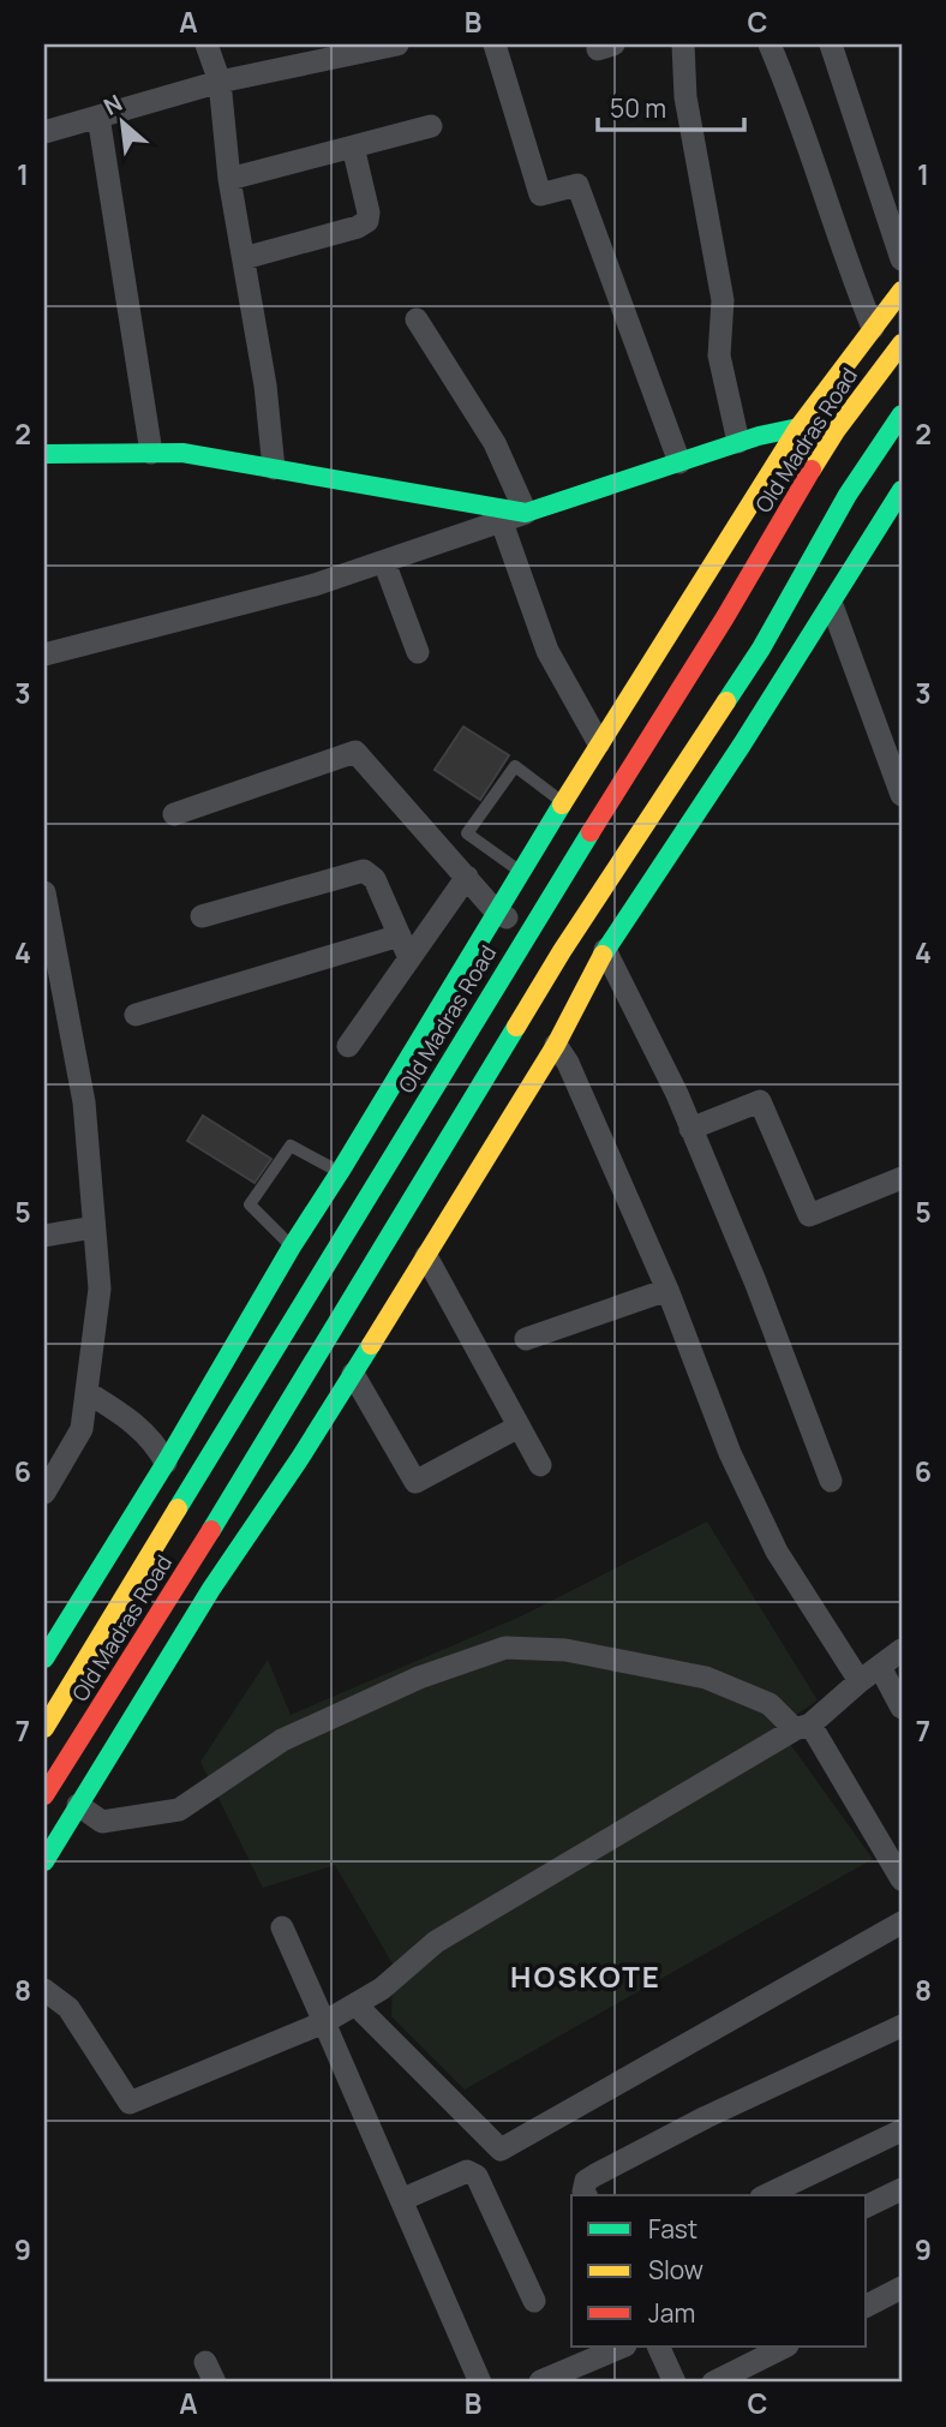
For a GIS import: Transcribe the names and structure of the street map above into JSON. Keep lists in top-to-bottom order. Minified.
{"streets":{"main road":["Old Madras Road"]},"districts":["HOSKOTE"],"legend":["Fast","Slow","Jam"],"scale_bar":"50 m","north":"top left","grid":{"columns":["A","B","C"],"rows":["1","2","3","4","5","6","7","8","9"]}}
